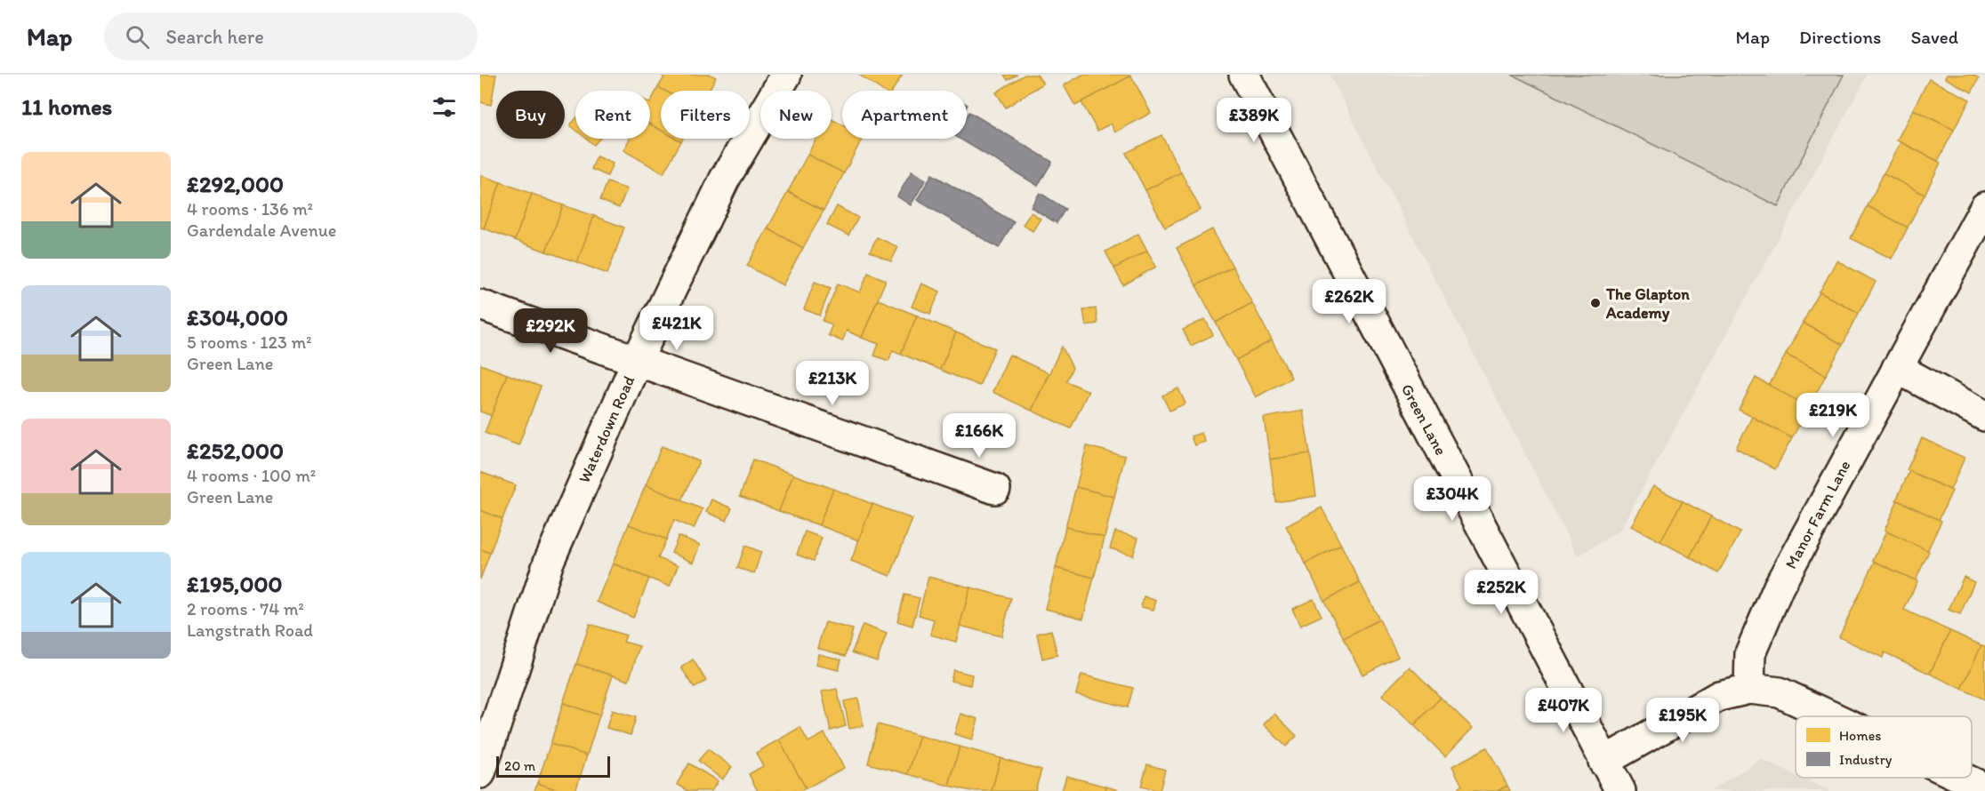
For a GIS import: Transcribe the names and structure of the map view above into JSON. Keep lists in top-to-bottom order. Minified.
{"streets":{"street":["Green Lane","Waterdown Road","Manor Farm Lane"]},"places":["The Glapton Academy"],"legend":["Homes","Industry"],"scale_bar":"20 m","page":{"header":"Map","search":"Search here","nav":["Map","Directions","Saved"],"heading":"11 homes","chip":["Buy","Rent","Filters","New","Apartment"],"price":["£389K","£262K","£421K","£292K","£213K","£219K","£166K","£304K","£252K","£407K","£195K"],"list":[{"name":"£292,000","note":"4 rooms · 136 m² · Gardendale Avenue"},{"name":"£304,000","note":"5 rooms · 123 m² · Green Lane"},{"name":"£252,000","note":"4 rooms · 100 m² · Green Lane"},{"name":"£195,000","note":"2 rooms · 74 m² · Langstrath Road"}],"scale":"20 m"}}
